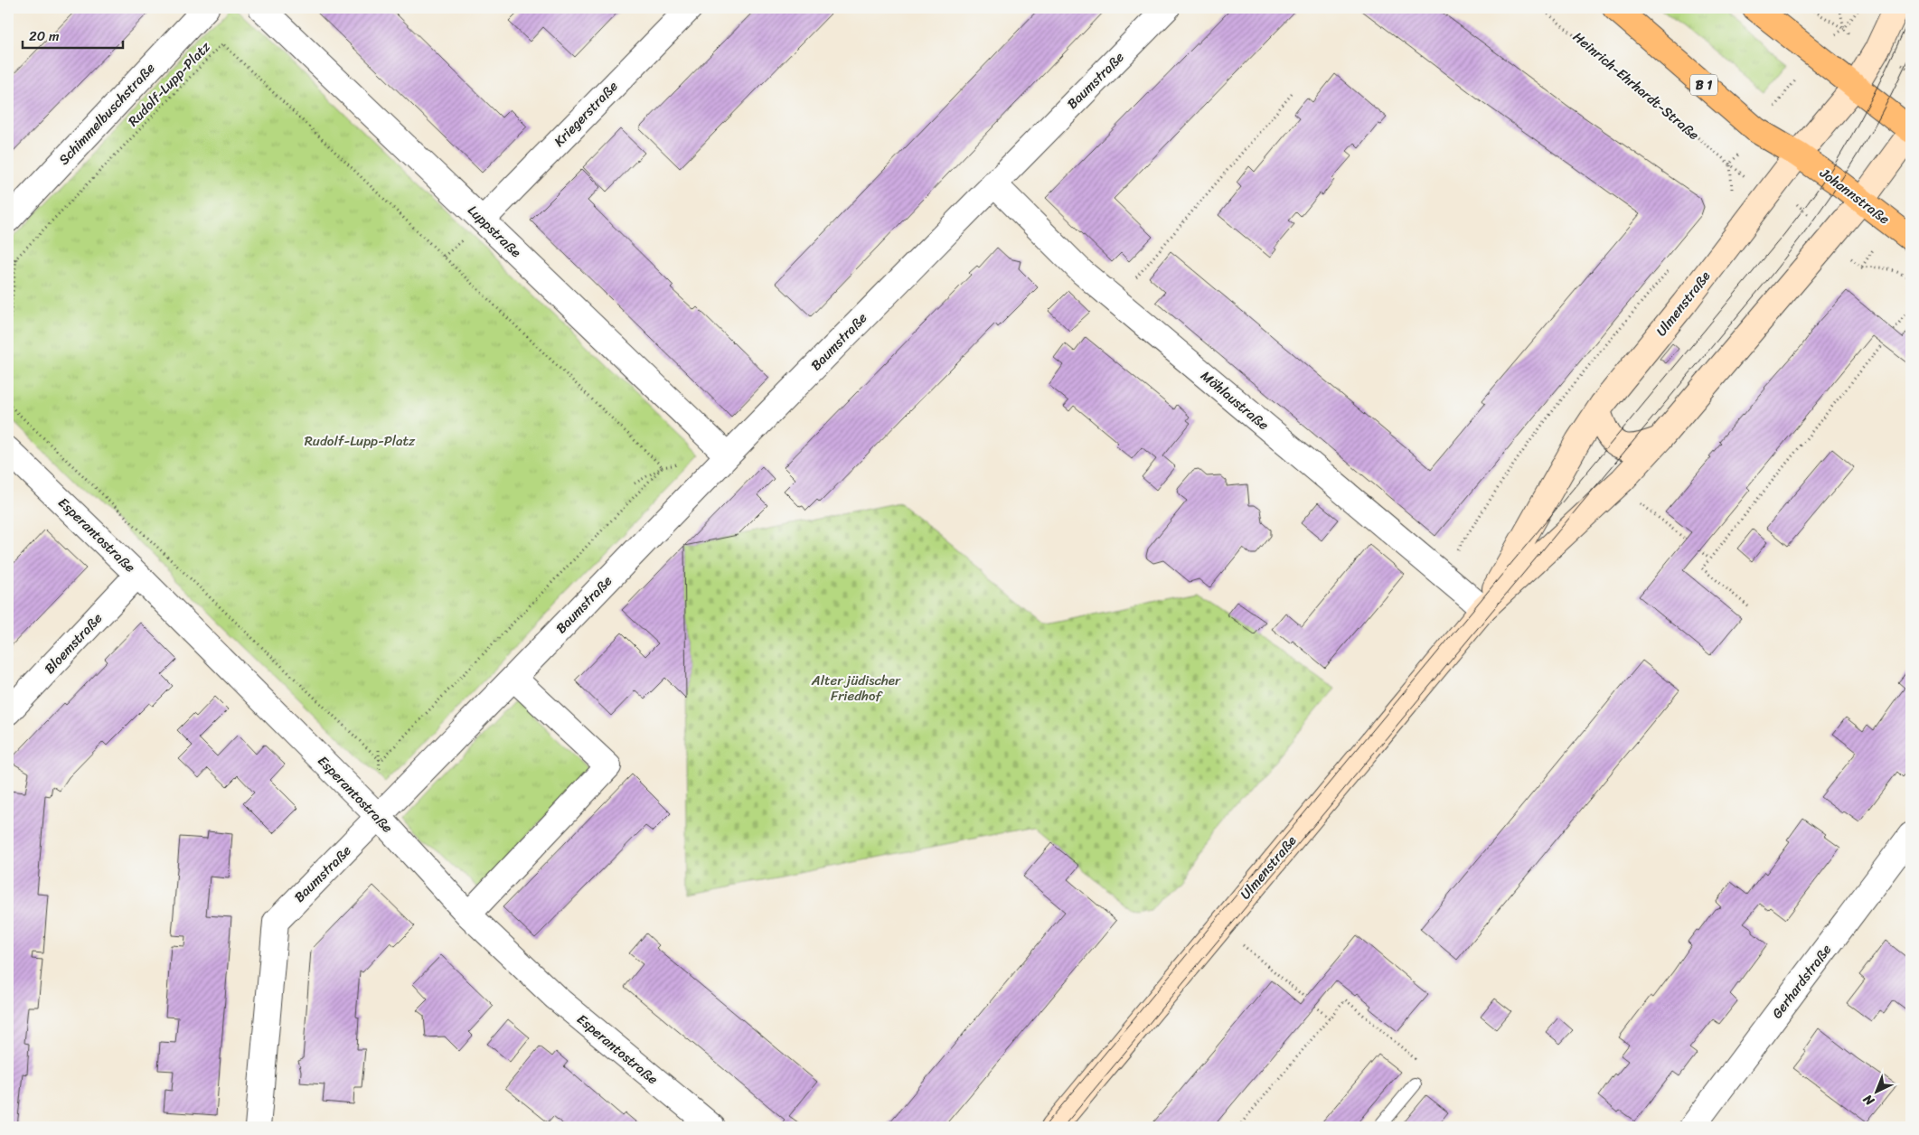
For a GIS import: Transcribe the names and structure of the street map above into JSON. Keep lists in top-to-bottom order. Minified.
{"streets":{"main road":["B 1","Johannstraße","Ulmenstraße"],"street":["Baumstraße","Schimmelbuschstraße","Kriegerstraße","Luppstraße","Möhlaustraße","Esperantostraße","Bloemstraße","Gerhardstraße"],"path":["Rudolf-Lupp-Platz","Heinrich-Ehrhardt-Straße"]},"crossings":[["Baumstraße","Luppstraße"],["Baumstraße","Möhlaustraße"],["Baumstraße","Esperantostraße"],["B 1","Johannstraße"],["B 1","Ulmenstraße"],["Kriegerstraße","Luppstraße"],["Johannstraße","Ulmenstraße"],["Ulmenstraße","Möhlaustraße"],["Esperantostraße","Bloemstraße"]],"parks":["Rudolf-Lupp-Platz","Alter jüdischer Friedhof"],"scale_bar":"20 m","north":"bottom left"}
